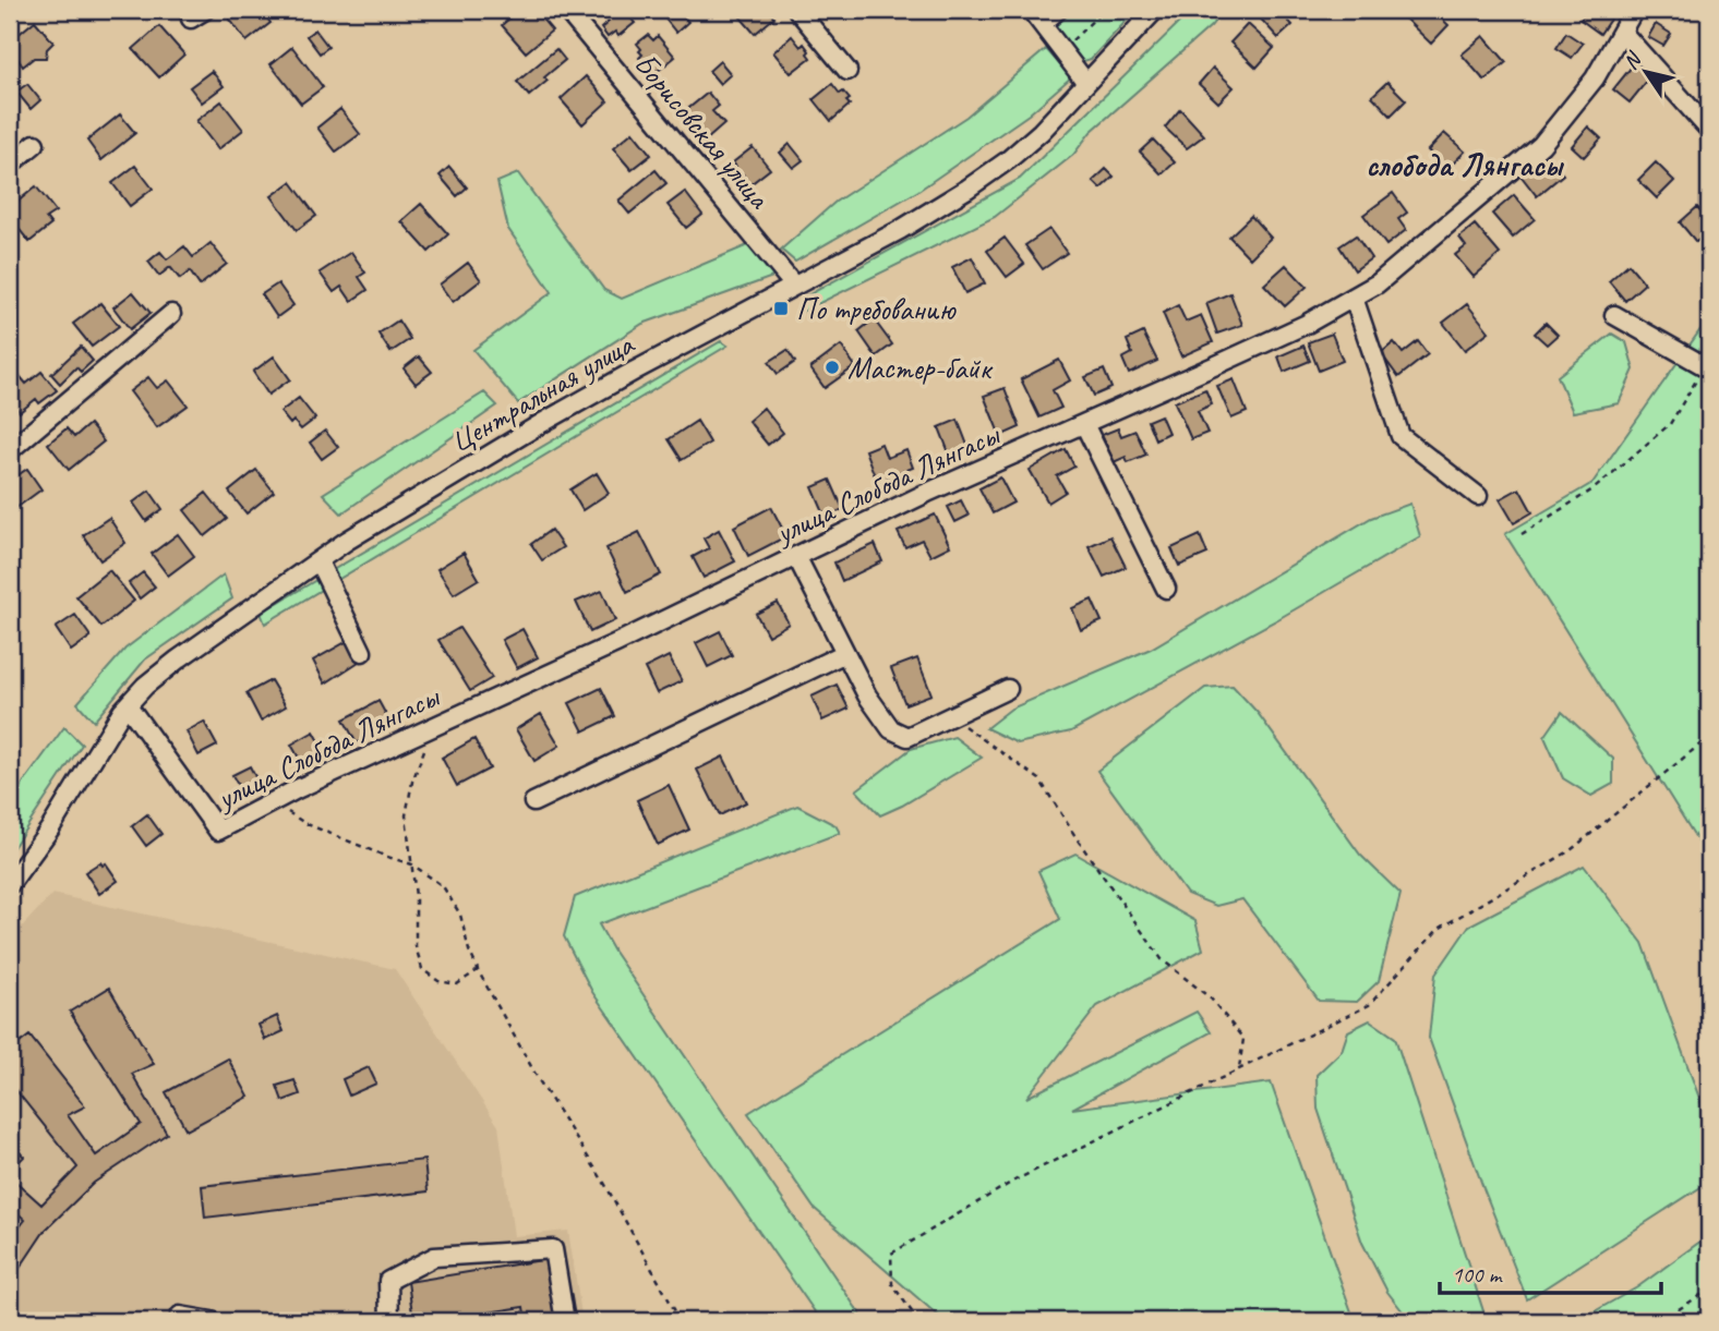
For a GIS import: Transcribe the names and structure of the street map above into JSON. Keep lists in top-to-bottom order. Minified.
{"streets":{"street":["Борисовская улица","Центральная улица","улица Слобода Лянгасы"]},"crossings":[["Борисовская улица","Центральная улица"],["Центральная улица","улица Слобода Лянгасы"]],"districts":["слобода Лянгасы"],"places":{"transit":["По требованию"],"other":["Мастер-байк"]},"scale_bar":"100 m","north":"top left"}
